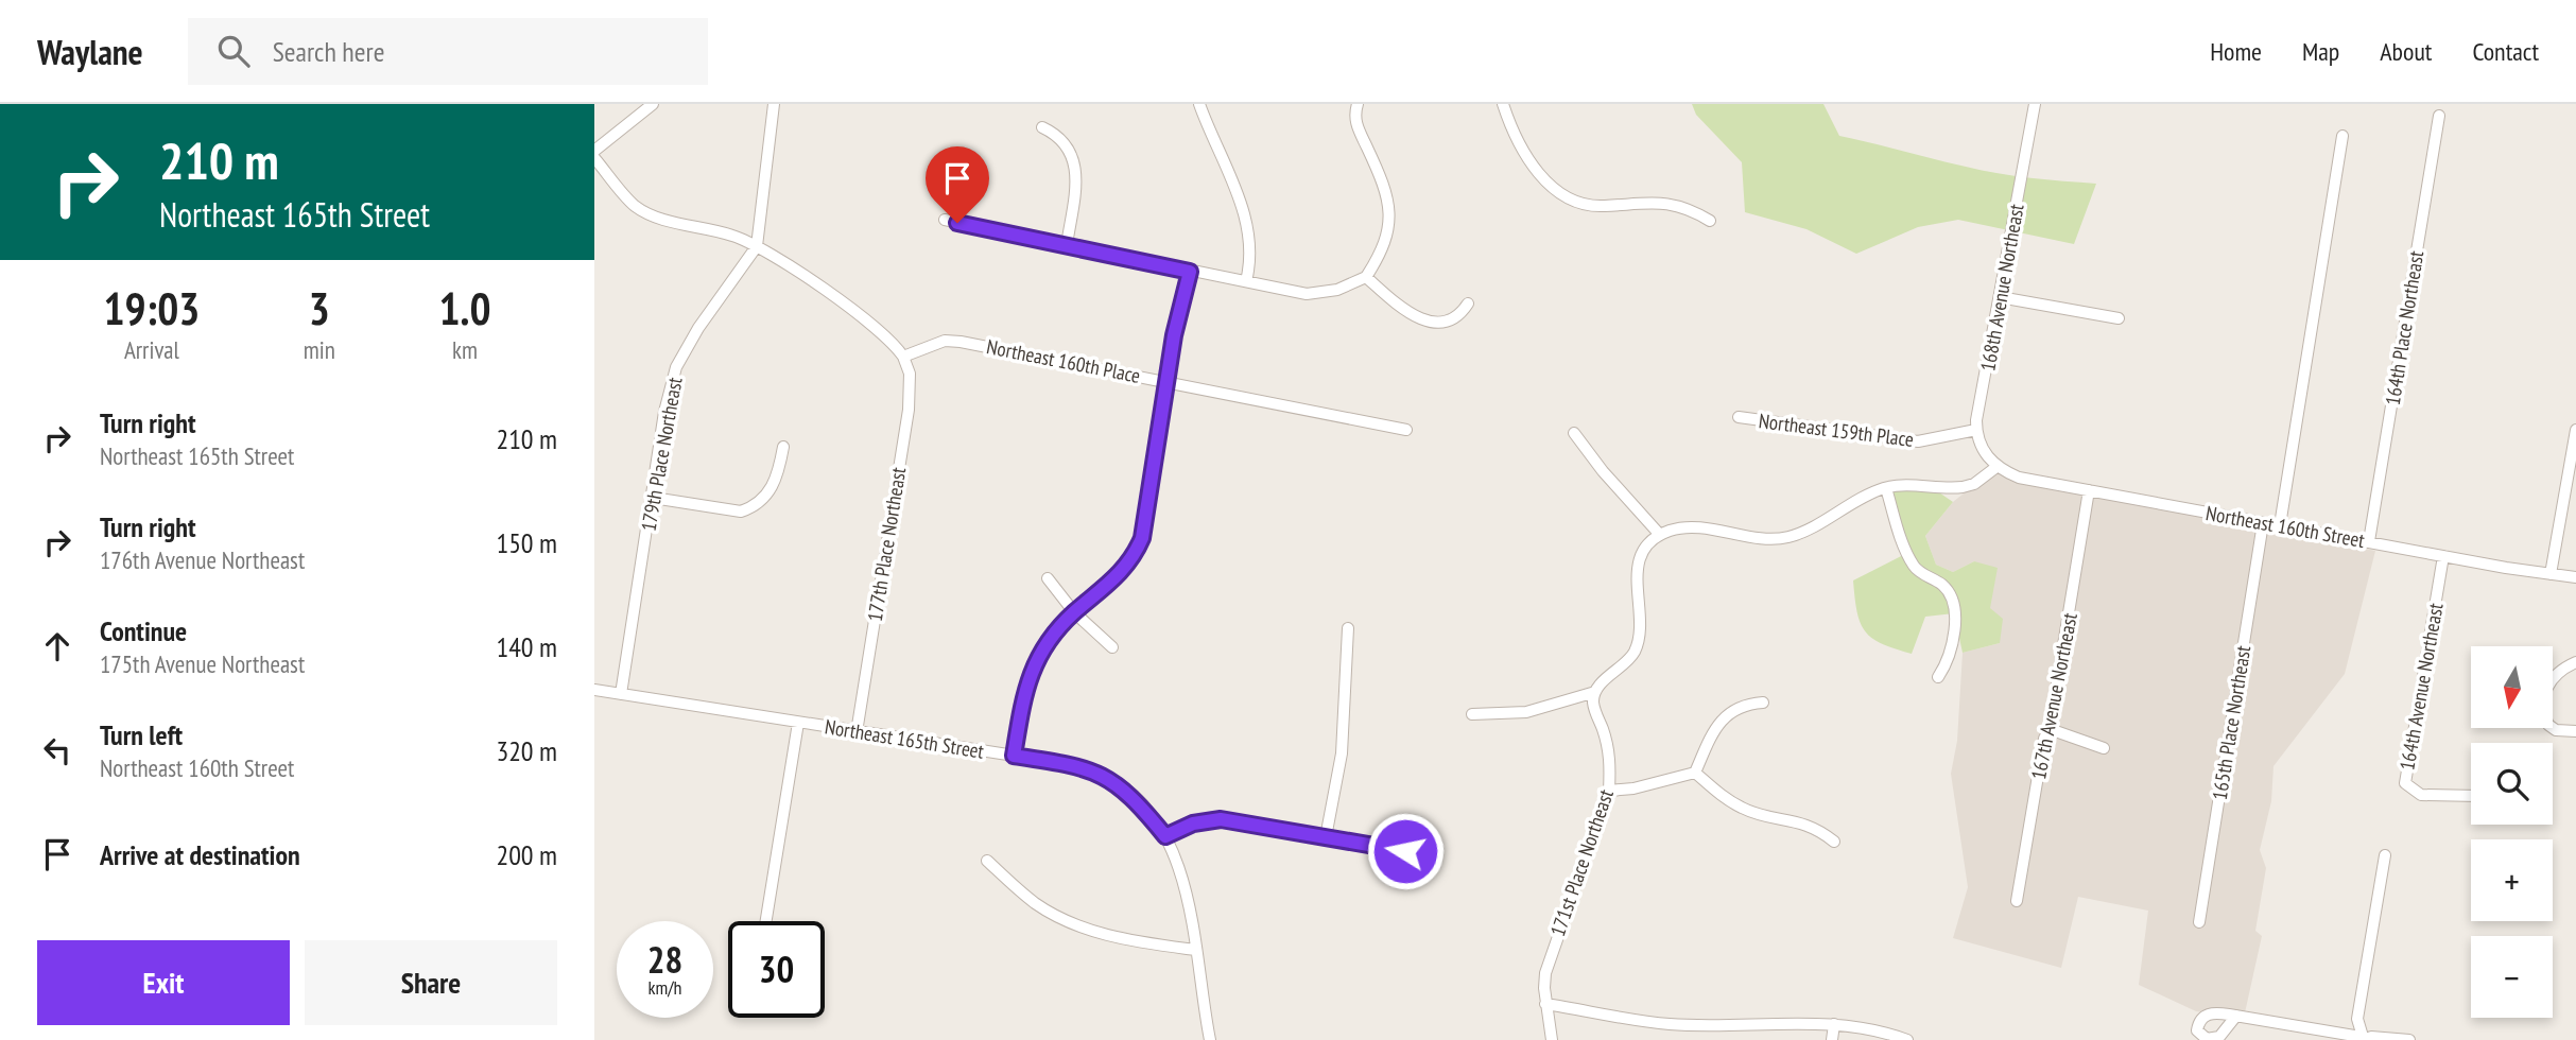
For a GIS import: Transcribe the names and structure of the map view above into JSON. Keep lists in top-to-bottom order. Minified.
{"streets":{"street":["168th Avenue Northeast","164th Place Northeast","Northeast 160th Place","Northeast 159th Place","179th Place Northeast","Northeast 160th Street","177th Place Northeast","164th Avenue Northeast","167th Avenue Northeast","165th Place Northeast","Northeast 165th Street","171st Place Northeast"]},"crossings":[["168th Avenue Northeast","Northeast 159th Place"],["164th Place Northeast","Northeast 160th Street"],["Northeast 160th Place","177th Place Northeast"],["179th Place Northeast","Northeast 165th Street"],["Northeast 160th Street","164th Avenue Northeast"],["Northeast 160th Street","167th Avenue Northeast"],["Northeast 160th Street","165th Place Northeast"],["177th Place Northeast","Northeast 165th Street"]],"north":"bottom","page":{"header":"Waylane","search":"Search here","nav":["Home","Map","About","Contact"],"turn":["210 m","Northeast 165th Street"],"eta":["19:03","Arrival","3","min","1.0","km"],"list":[{"name":"Turn right","note":"Northeast 165th Street","value":"210 m"},{"name":"Turn right","note":"176th Avenue Northeast","value":"150 m"},{"name":"Continue","note":"175th Avenue Northeast","value":"140 m"},{"name":"Turn left","note":"Northeast 160th Street","value":"320 m"},{"name":"Arrive at destination","value":"200 m"}],"map_buttons":["+","−"],"speed":"28 km/h","limit":"30","buttons":["Exit","Share"]}}
